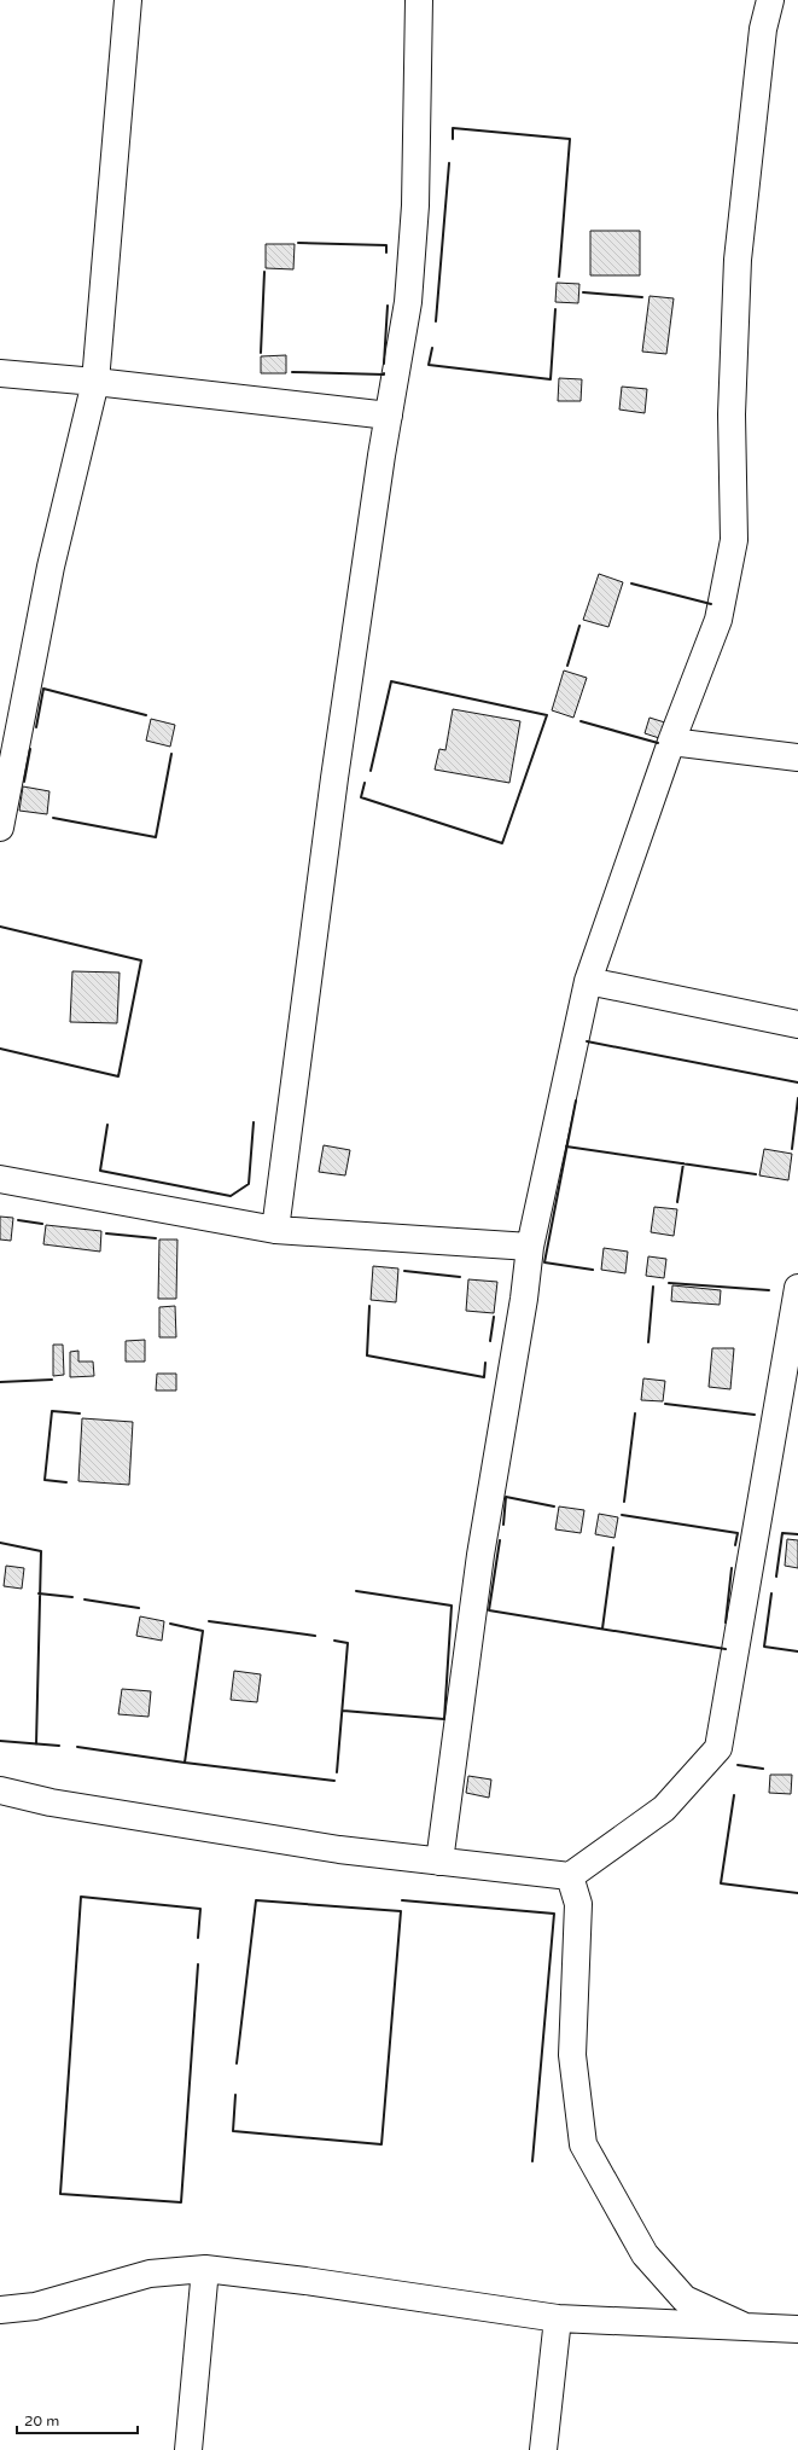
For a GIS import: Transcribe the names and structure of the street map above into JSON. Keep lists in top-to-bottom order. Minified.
{"scale_bar":"20 m"}
